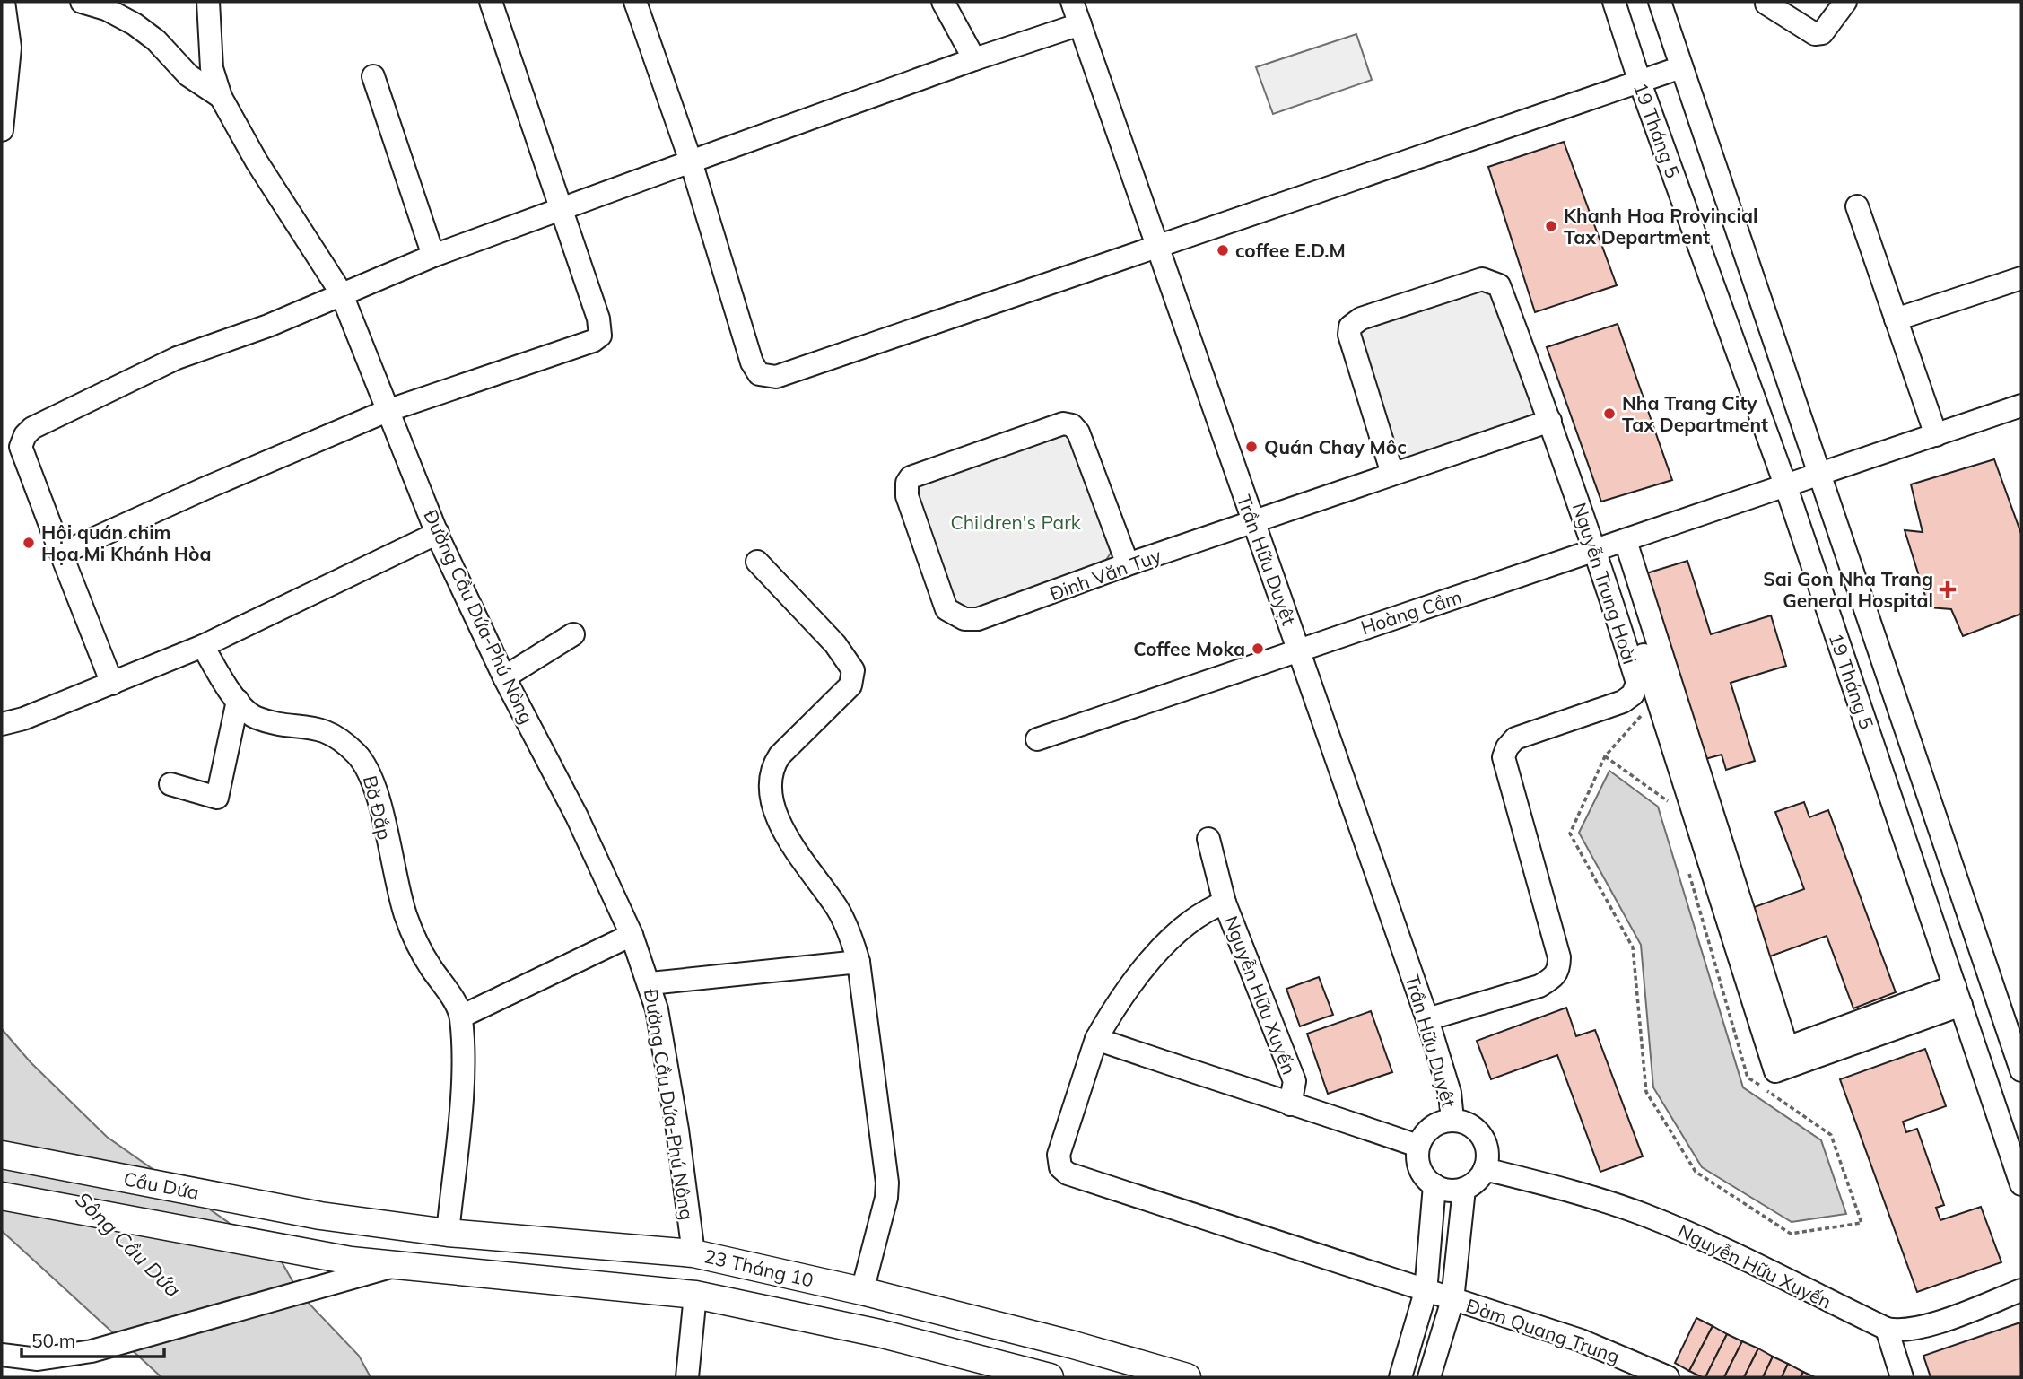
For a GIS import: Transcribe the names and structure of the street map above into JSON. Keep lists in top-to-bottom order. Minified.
{"streets":{"main road":["Cầu Dứa","23 Tháng 10"],"street":["19 Tháng 5","Trần Hữu Duyệt","Đinh Văn Tuy","Nguyễn Trung Hoài","Hoàng Cầm","Đường Cầu Dứa-Phú Nông","Bờ Đắp","Nguyễn Hữu Xuyến","Đàm Quang Trung"]},"crossings":[["19 Tháng 5","Hoàng Cầm"],["Trần Hữu Duyệt","Đinh Văn Tuy"],["Trần Hữu Duyệt","Nguyễn Trung Hoài"],["Trần Hữu Duyệt","Hoàng Cầm"],["Trần Hữu Duyệt","Nguyễn Hữu Xuyến"],["Đinh Văn Tuy","Nguyễn Trung Hoài"],["Nguyễn Trung Hoài","Hoàng Cầm"],["Đường Cầu Dứa-Phú Nông","23 Tháng 10"],["Nguyễn Hữu Xuyến","Đàm Quang Trung"],["Cầu Dứa","23 Tháng 10"]],"water":["Sông Cầu Dứa"],"parks":["Children's Park"],"places":{"other":["Khanh Hoa Provincial Tax Department","coffee E.D.M","Nha Trang City Tax Department","Quán Chay Môc","Hội quán chim Họa Mi Khánh Hòa","Coffee Moka"],"health":["Sai Gon Nha Trang General Hospital"]},"scale_bar":"50 m"}
